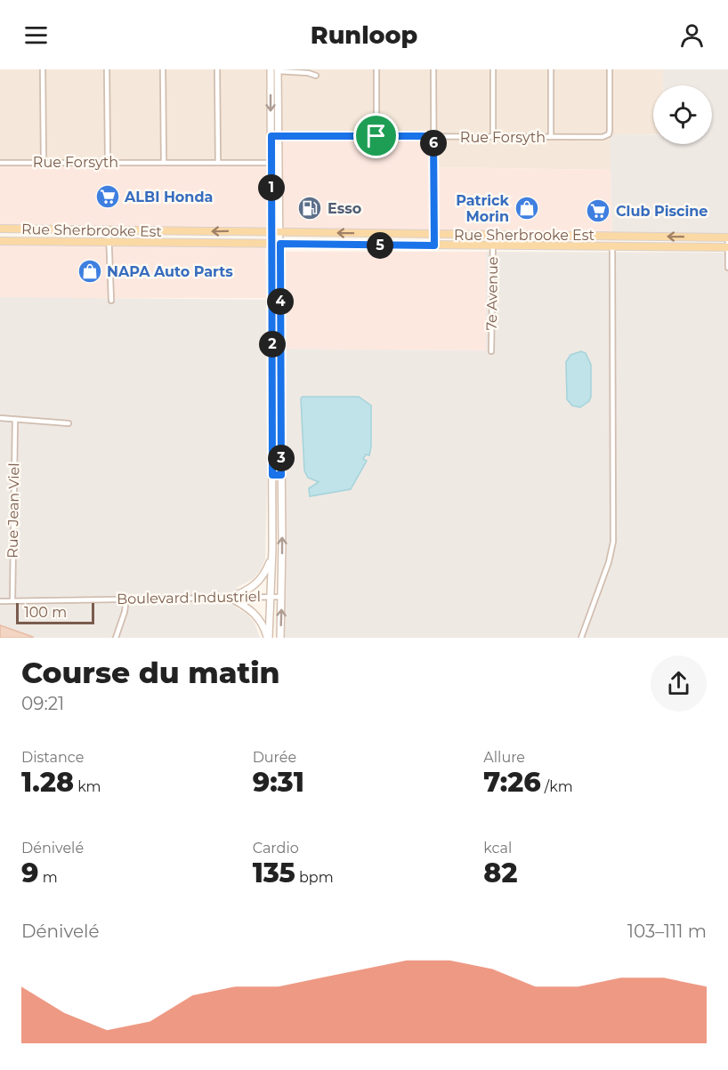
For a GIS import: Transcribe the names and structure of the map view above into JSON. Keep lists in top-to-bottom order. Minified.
{"streets":{"main road":["Rue Sherbrooke Est"],"street":["Rue Forsyth","7e Avenue","Rue Jean Viel","Boulevard Industriel"]},"crossings":[["Rue Sherbrooke Est","7e Avenue"],["Rue Jean Viel","Boulevard Industriel"]],"places":{"supermarket":["ALBI Honda","Club Piscine"],"fuel station":["Esso"],"shop":["Patrick Morin","NAPA Auto Parts"]},"scale_bar":"100 m","page":{"header":"Runloop","pins":["6","1","5","4","2","3"],"scale":"100 m","heading":["Course du matin","09:21"],"stats":[["Distance","1.28 km"],["Durée","9:31"],["Allure","7:26 /km"],["Dénivelé","9 m"],["Cardio","135 bpm"],["kcal","82"]],"chart":["Dénivelé","103–111 m"]}}
